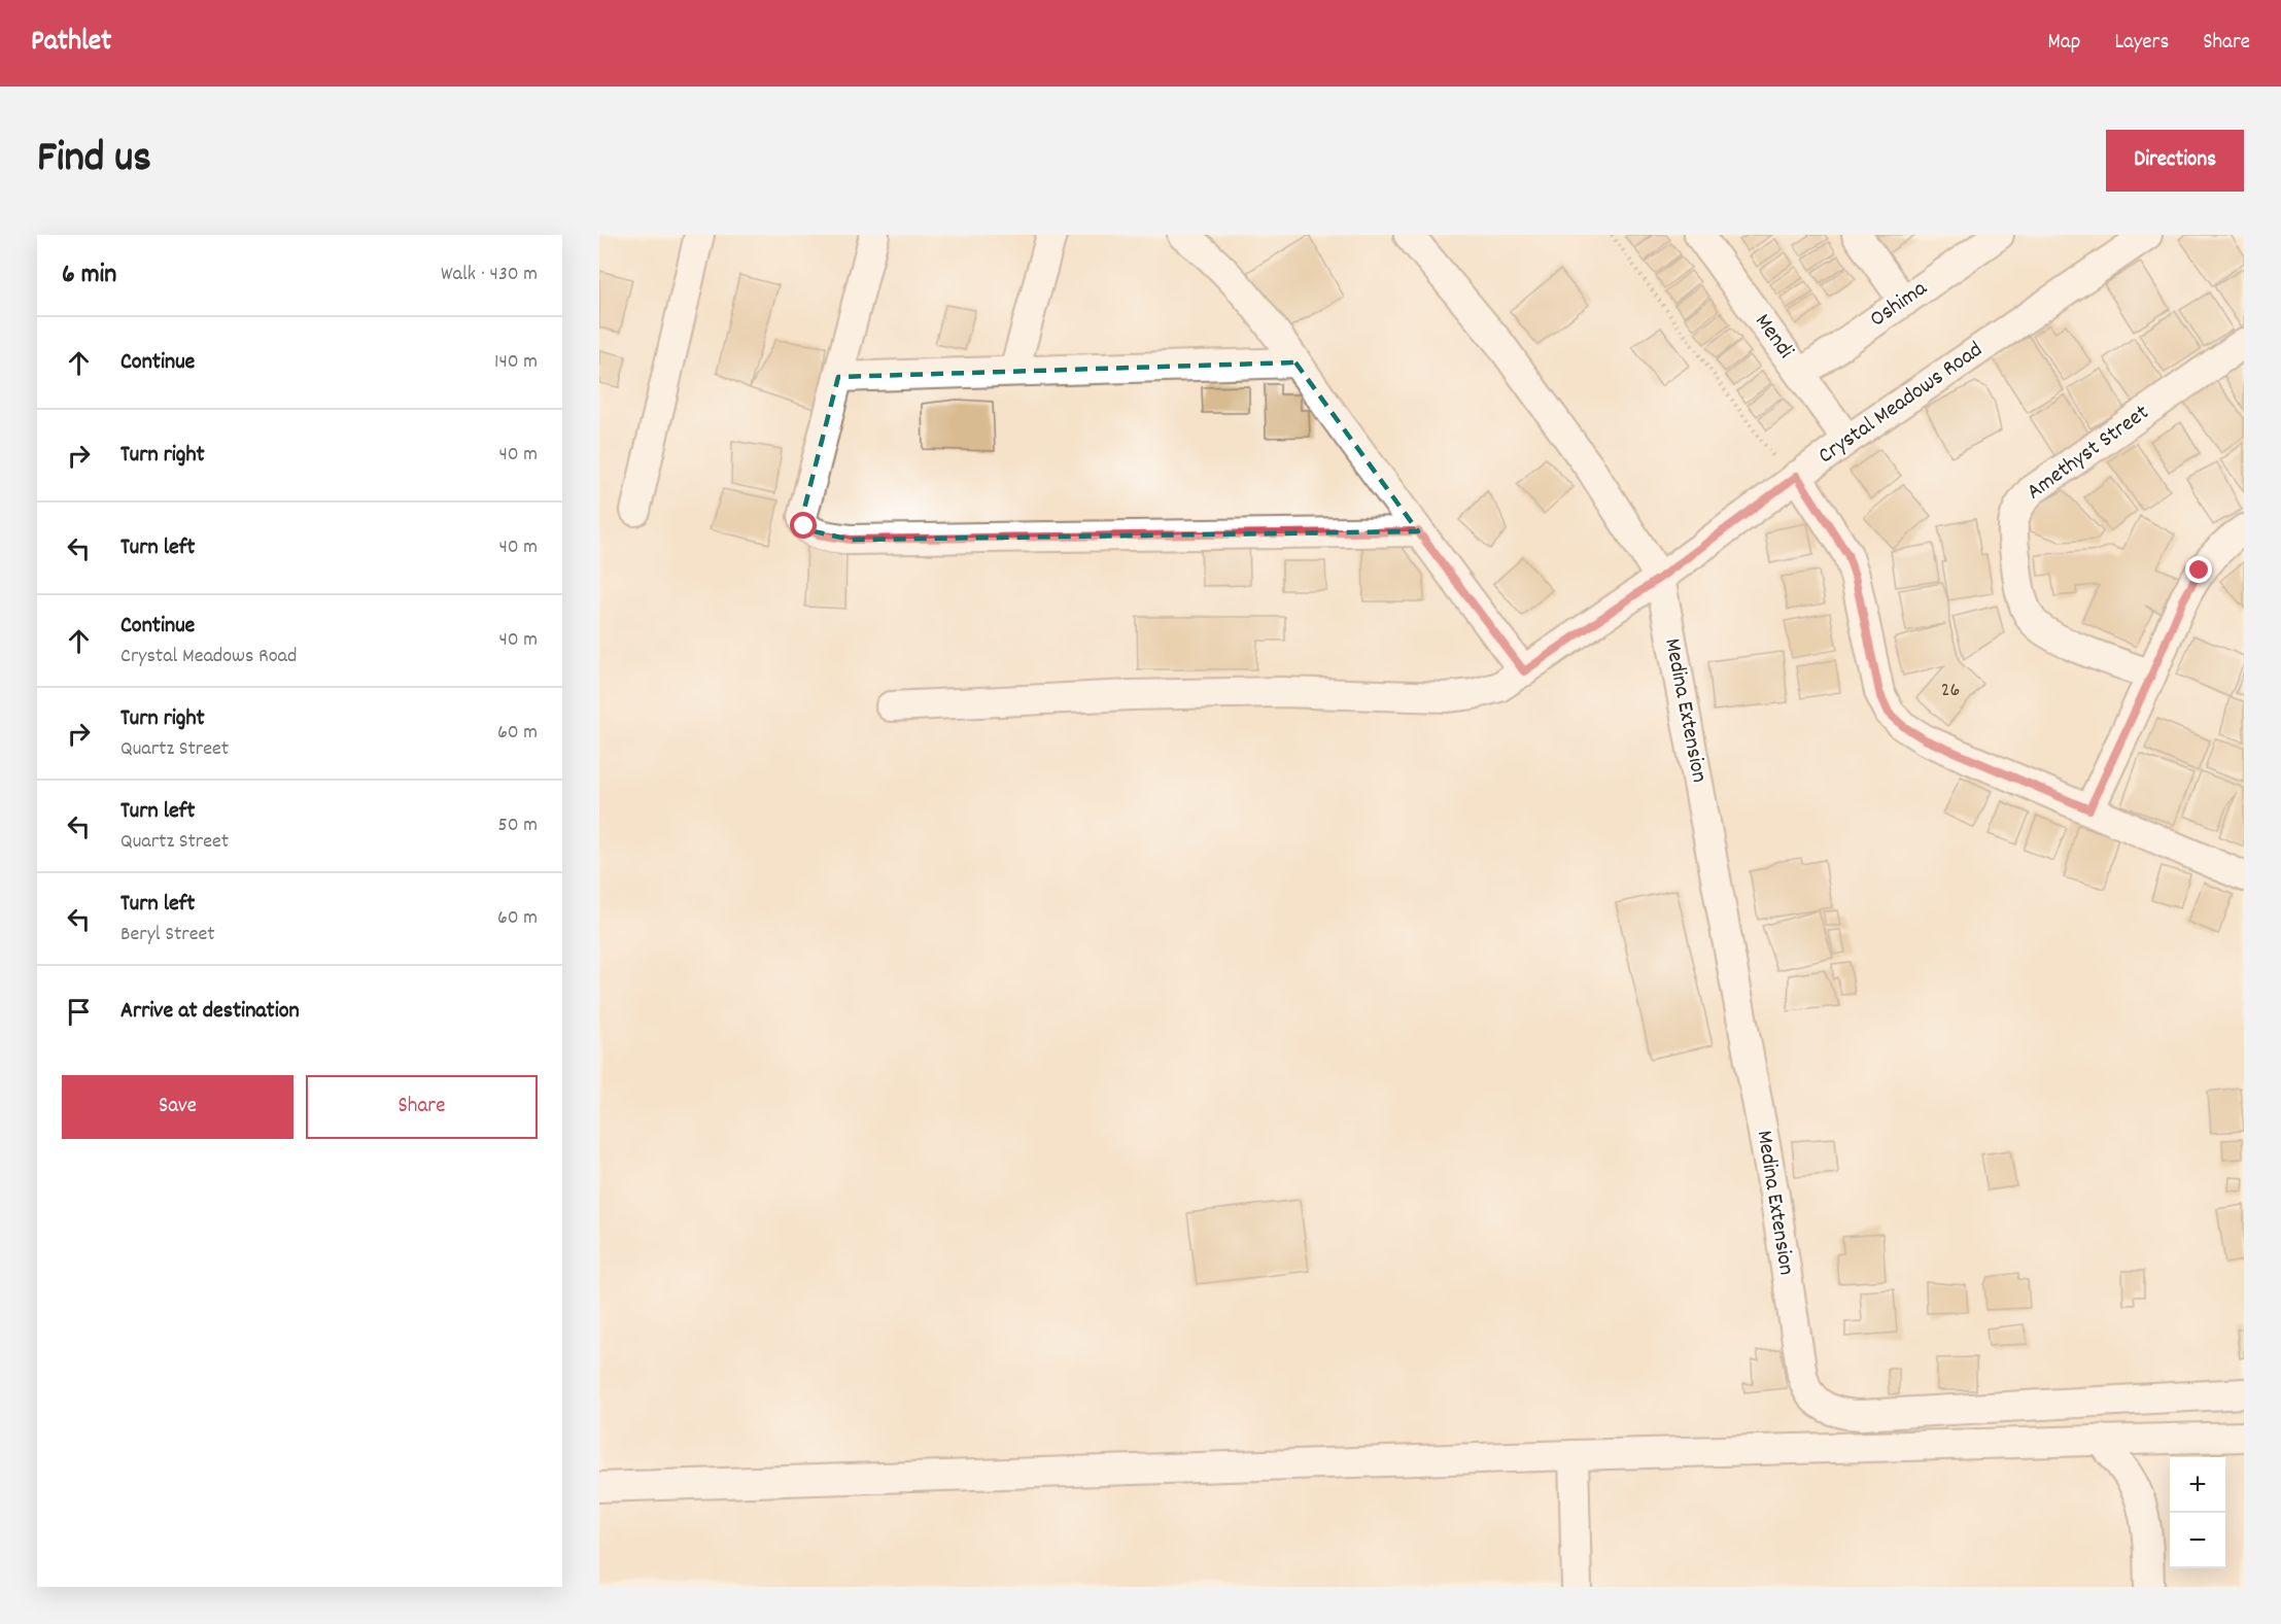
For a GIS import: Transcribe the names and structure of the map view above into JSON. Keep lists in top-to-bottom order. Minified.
{"streets":{"street":["Oshima","Mendi","Crystal Meadows Road","Amethyst Street","Medina Extension"]},"crossings":[["Oshima","Mendi"],["Mendi","Crystal Meadows Road"],["Crystal Meadows Road","Medina Extension"]],"house_numbers":["26"],"page":{"header":"Pathlet","nav":["Map","Layers","Share"],"title":"Find us","buttons":["Directions",["Save","Share"]],"heading":["6 min","Walk · 430 m"],"list":[["Continue","140 m"],["Turn right","40 m"],["Turn left","40 m"],["Continue","Crystal Meadows Road","40 m"],["Turn right","Quartz Street","60 m"],["Turn left","Quartz Street","50 m"],["Turn left","Beryl Street","60 m"],"Arrive at destination"],"map_buttons":["+","−"]}}
